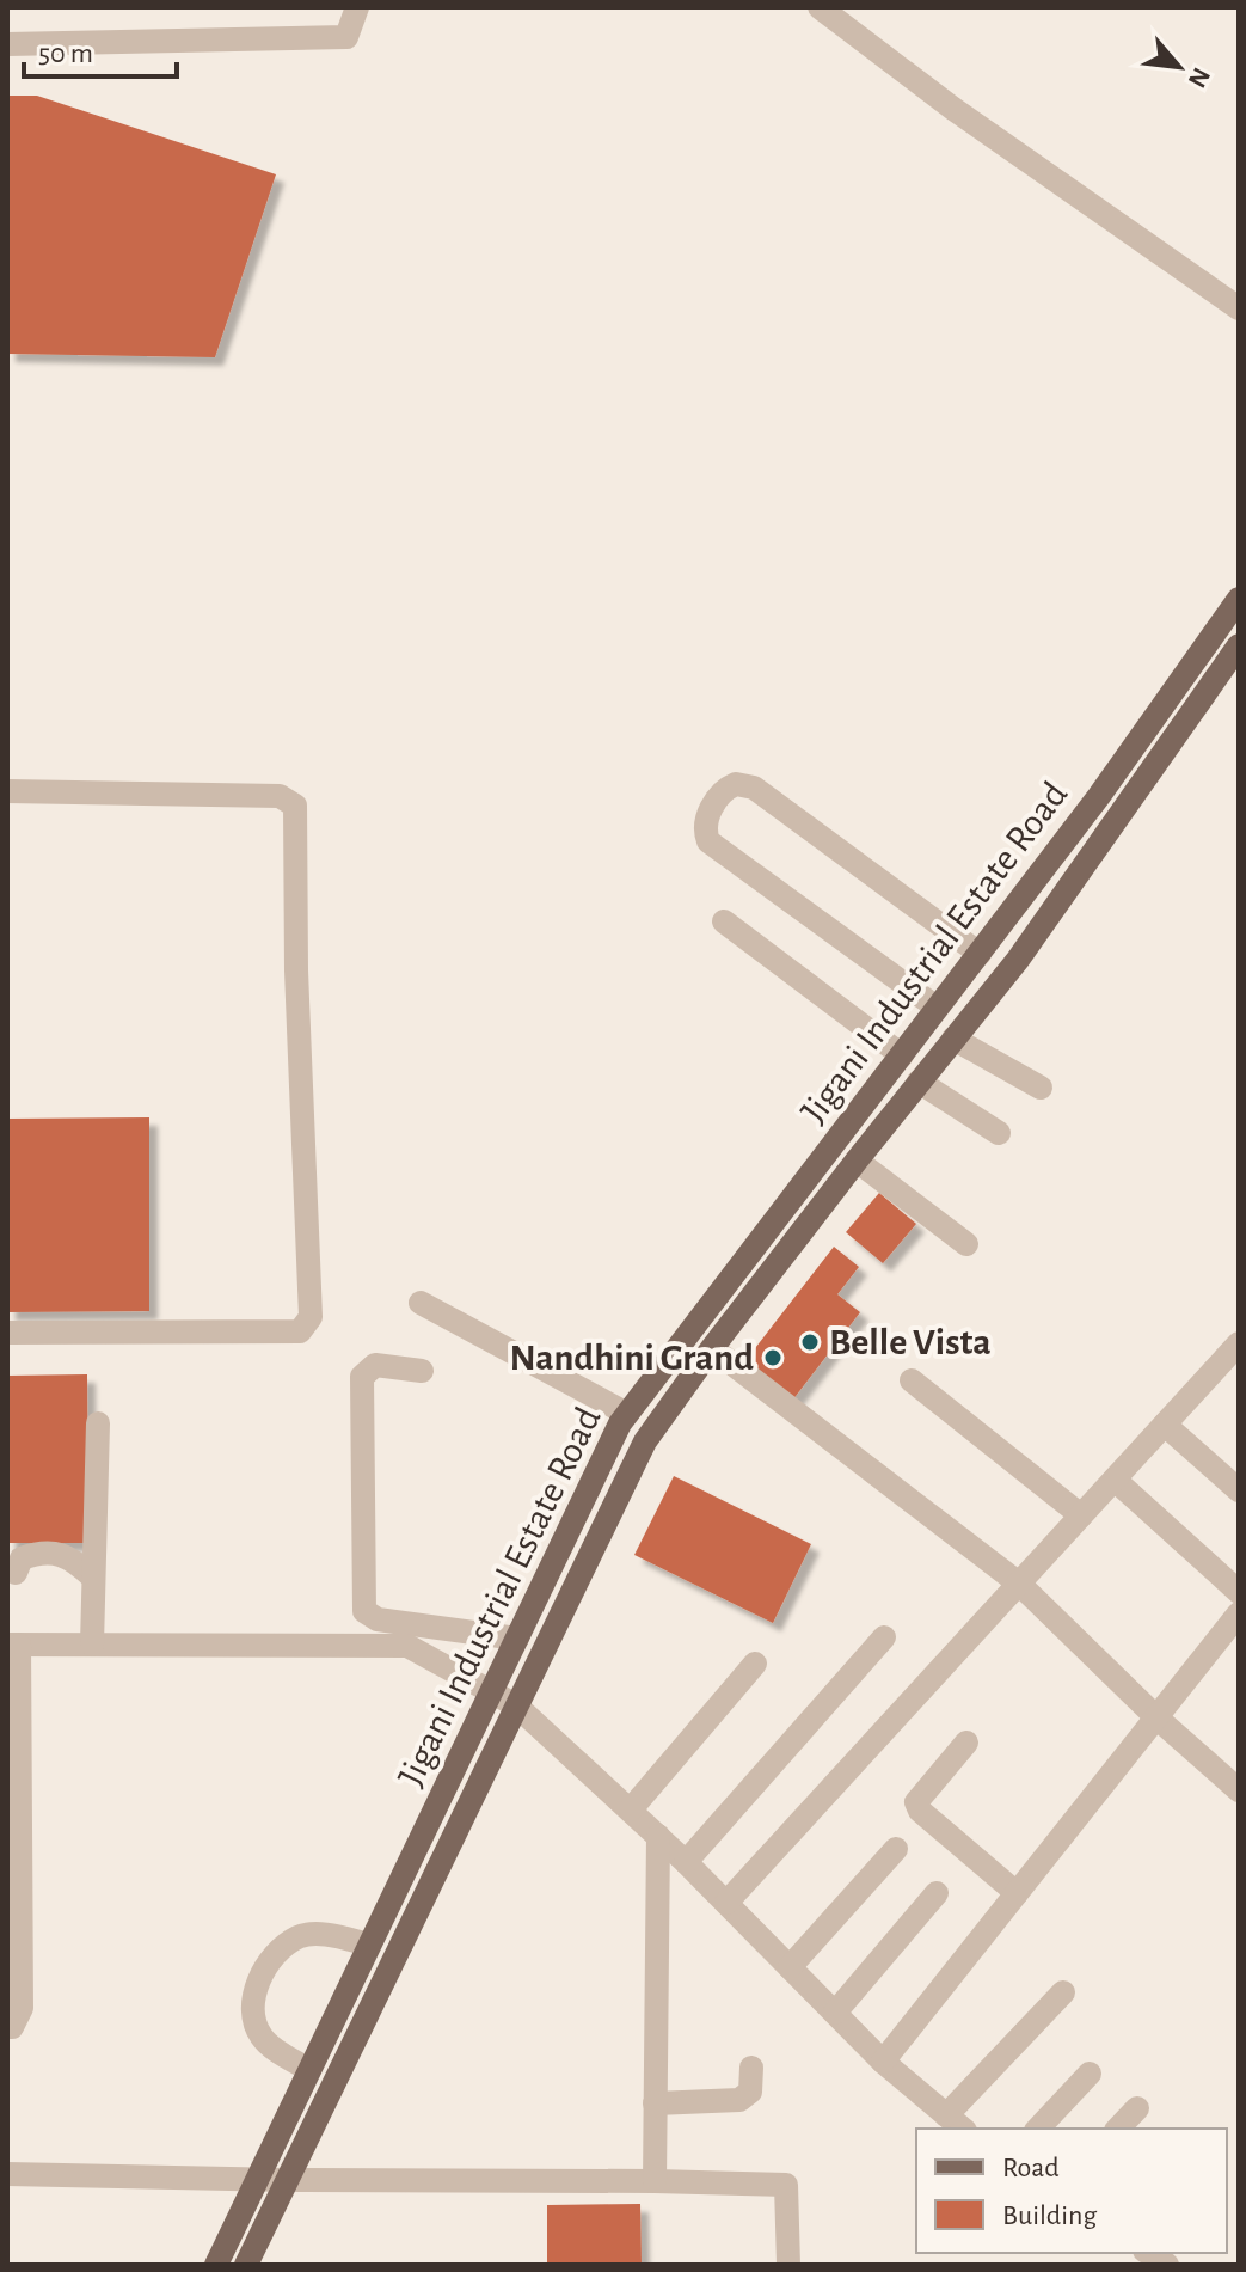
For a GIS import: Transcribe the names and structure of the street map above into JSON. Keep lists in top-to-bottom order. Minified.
{"streets":{"main road":["Jigani Industrial Estate Road"]},"places":["Belle Vista","Nandhini Grand"],"legend":["Road","Building"],"scale_bar":"50 m","north":"bottom right"}
